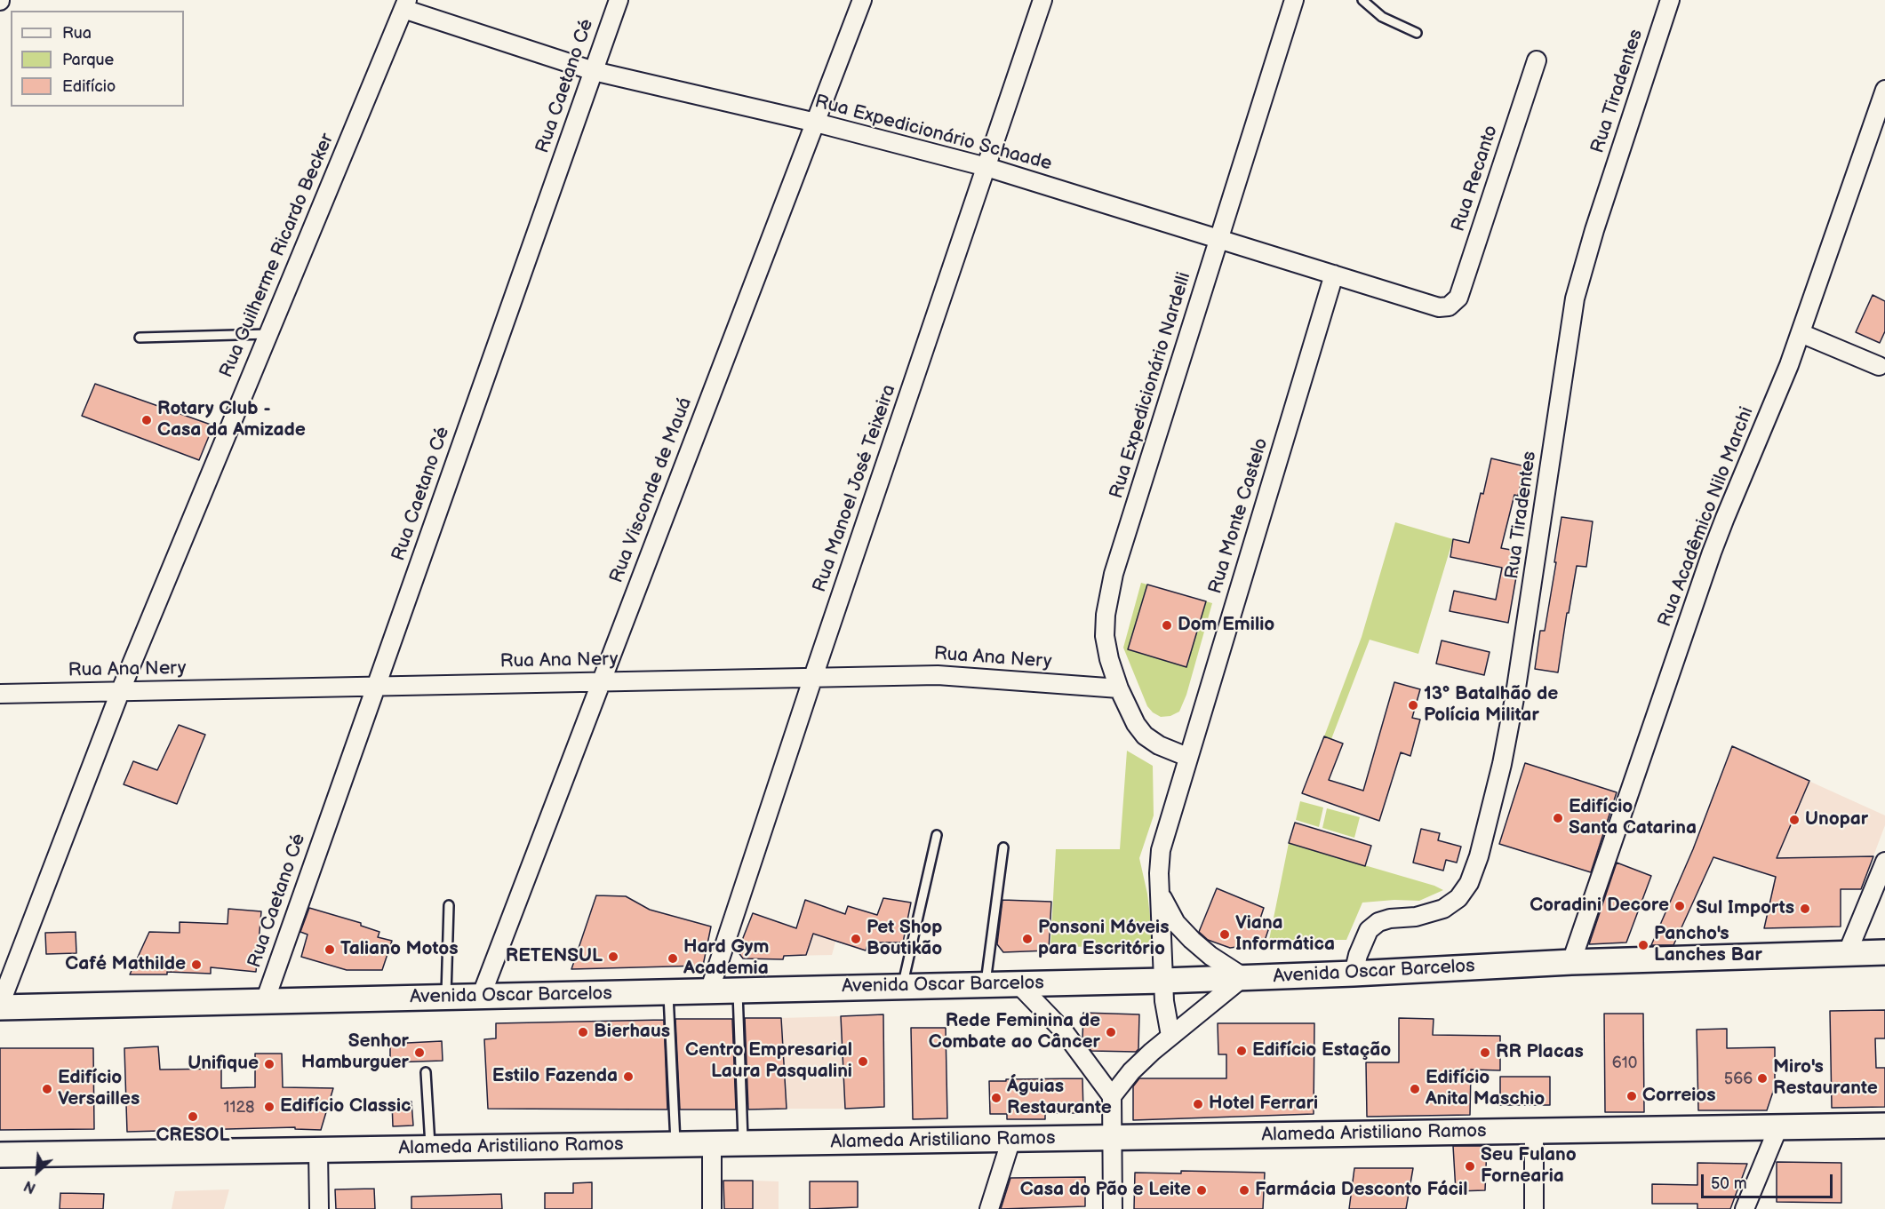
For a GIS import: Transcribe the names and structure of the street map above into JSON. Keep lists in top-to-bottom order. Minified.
{"streets":{"main road":["Avenida Oscar Barcelos","Alameda Aristiliano Ramos"],"street":["Rua Caetano Cé","Rua Tiradentes","Rua Expedicionário Schaade","Rua Recanto","Rua Guilherme Ricardo Becker","Rua Expedicionário Nardelli","Rua Manoel José Teixeira","Rua Visconde de Mauá","Rua Monte Castelo","Rua Acadêmico Nilo Marchi","Rua Ana Nery"]},"crossings":[["Rua Caetano Cé","Rua Expedicionário Schaade"],["Rua Caetano Cé","Rua Ana Nery"],["Rua Caetano Cé","Avenida Oscar Barcelos"],["Rua Tiradentes","Avenida Oscar Barcelos"],["Rua Expedicionário Schaade","Rua Recanto"],["Rua Expedicionário Schaade","Rua Guilherme Ricardo Becker"],["Rua Expedicionário Schaade","Rua Expedicionário Nardelli"],["Rua Expedicionário Schaade","Rua Manoel José Teixeira"],["Rua Expedicionário Schaade","Rua Visconde de Mauá"],["Rua Expedicionário Schaade","Rua Monte Castelo"],["Rua Guilherme Ricardo Becker","Rua Ana Nery"],["Rua Guilherme Ricardo Becker","Avenida Oscar Barcelos"],["Rua Expedicionário Nardelli","Rua Monte Castelo"],["Rua Expedicionário Nardelli","Rua Ana Nery"],["Rua Manoel José Teixeira","Rua Ana Nery"],["Rua Manoel José Teixeira","Avenida Oscar Barcelos"],["Rua Visconde de Mauá","Rua Ana Nery"],["Rua Visconde de Mauá","Avenida Oscar Barcelos"],["Rua Monte Castelo","Avenida Oscar Barcelos"],["Rua Acadêmico Nilo Marchi","Avenida Oscar Barcelos"]],"places":["Rotary Club - Casa da Amizade","Dom Emilio","13º Batalhão de Polícia Militar","Edifício Santa Catarina","Unopar","Coradini Decore","Sul Imports","Viana Informática","Pet Shop Boutikão","Ponsoni Móveis para Escritório","Pancho's Lanches Bar","Taliano Motos","RETENSUL","Hard Gym Academia","Café Mathilde","Bierhaus","Rede Feminina de Combate ao Câncer","Edifício Estação","Senhor Hamburguer","RR Placas","Centro Empresarial Laura Pasqualini","Unifique","Estilo Fazenda","Miro's Restaurante","Edifício Versailles","Edifício Anita Maschio","Correios","Águias Restaurante","Hotel Ferrari","Edifício Classic","CRESOL","Seu Fulano Fornearia","Casa do Pão e Leite","Farmácia Desconto Fácil"],"house_numbers":["610","566","1128"],"legend":["Rua","Parque","Edifício"],"scale_bar":"50 m","north":"bottom left"}
